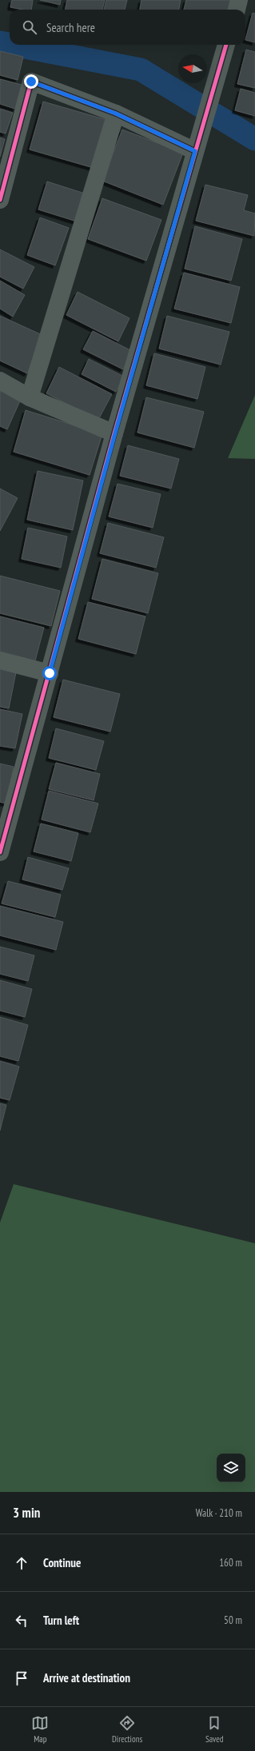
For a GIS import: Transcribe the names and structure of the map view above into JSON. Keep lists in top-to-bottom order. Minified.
{"north":"left","page":{"search":"Search here","heading":["3 min","Walk · 210 m"],"list":[["Continue","160 m"],["Turn left","50 m"],"Arrive at destination"],"nav":["Map","Directions","Saved"]}}
